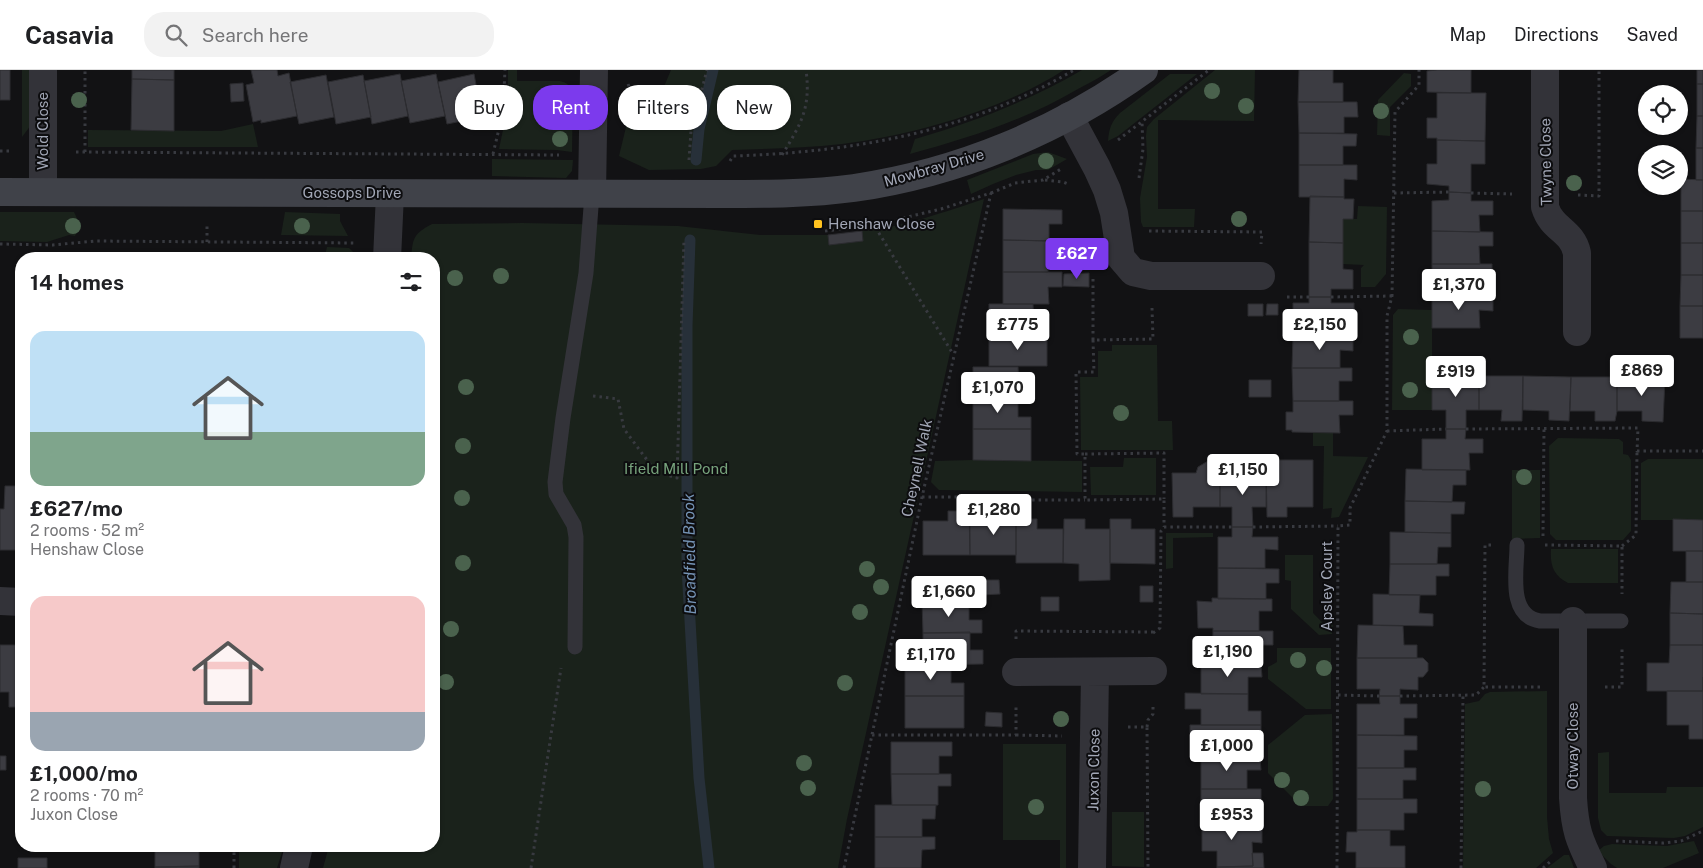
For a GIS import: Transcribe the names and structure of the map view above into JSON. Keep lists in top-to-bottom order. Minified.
{"streets":{"street":["Wold Close","Twyne Close","Mowbray Drive","Gossops Drive","Otway Close","Juxon Close"],"path":["Cheynell Walk","Apsley Court"]},"crossings":[["Wold Close","Gossops Drive"],["Mowbray Drive","Gossops Drive"]],"water":["Broadfield Brook"],"parks":["Ifield Mill Pond"],"places":{"transit":["Henshaw Close"]},"page":{"header":"Casavia","search":"Search here","nav":["Map","Directions","Saved"],"chip":["Buy","Rent","Filters","New"],"price":["£627","£1,370","£775","£2,150","£869","£919","£1,070","£1,150","£1,280","£1,660","£1,190","£1,170","£1,000","£953"],"heading":"14 homes","list":[{"name":"£627/mo","note":"2 rooms · 52 m² · Henshaw Close"},{"name":"£1,000/mo","note":"2 rooms · 70 m² · Juxon Close"}]}}
